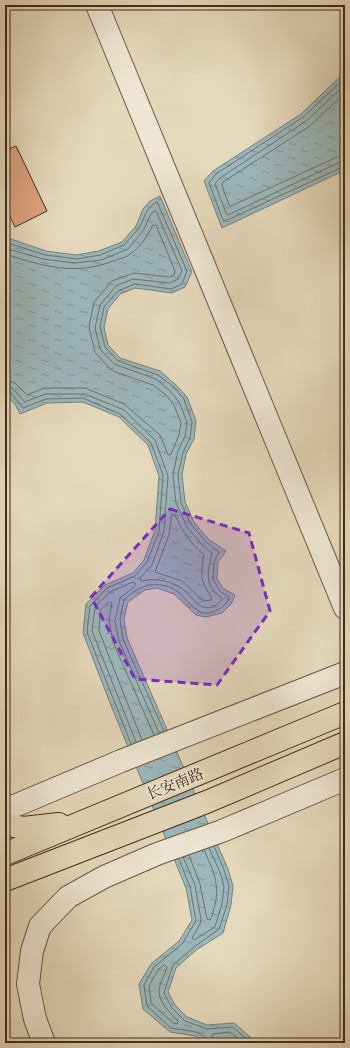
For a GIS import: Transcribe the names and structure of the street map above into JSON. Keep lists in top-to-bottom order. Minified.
{"streets":{"main road":["长安南路"]}}
